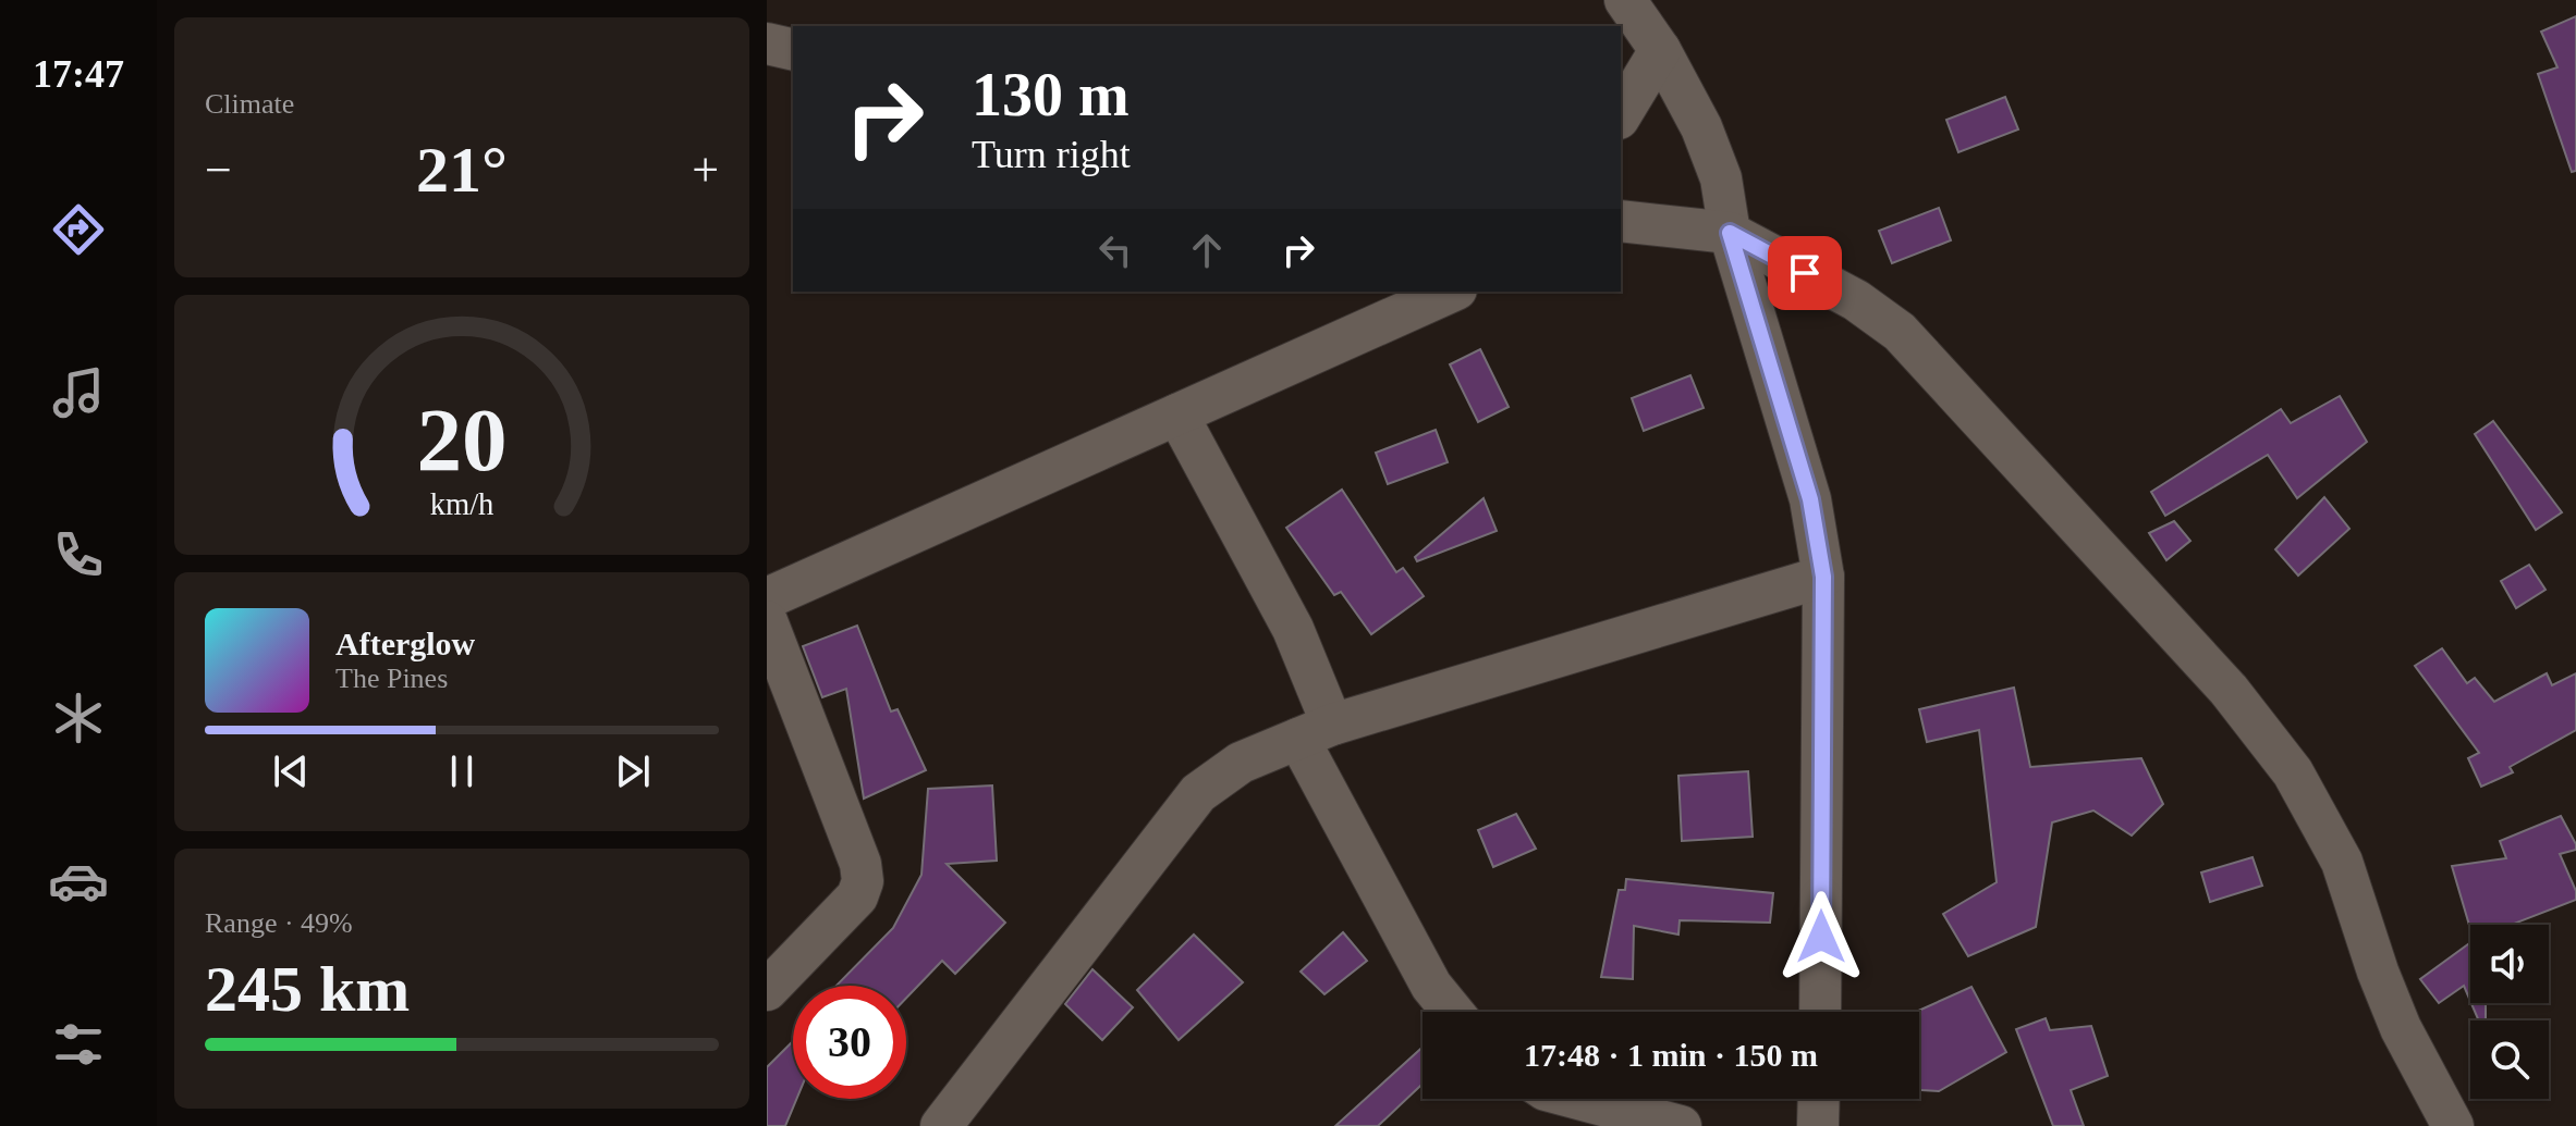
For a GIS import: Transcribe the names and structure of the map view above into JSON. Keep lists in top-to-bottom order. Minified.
{"page":{"tabs":"17:47","tile":["Climate",["Range · 49%","245 km"]],"turn":["130 m","Turn right"],"heat":["−","21°","+"],"song":["Afterglow","The Pines"],"limit":"30","trip":"17:48 · 1 min · 150 m","gauge":["20","km/h"]}}
